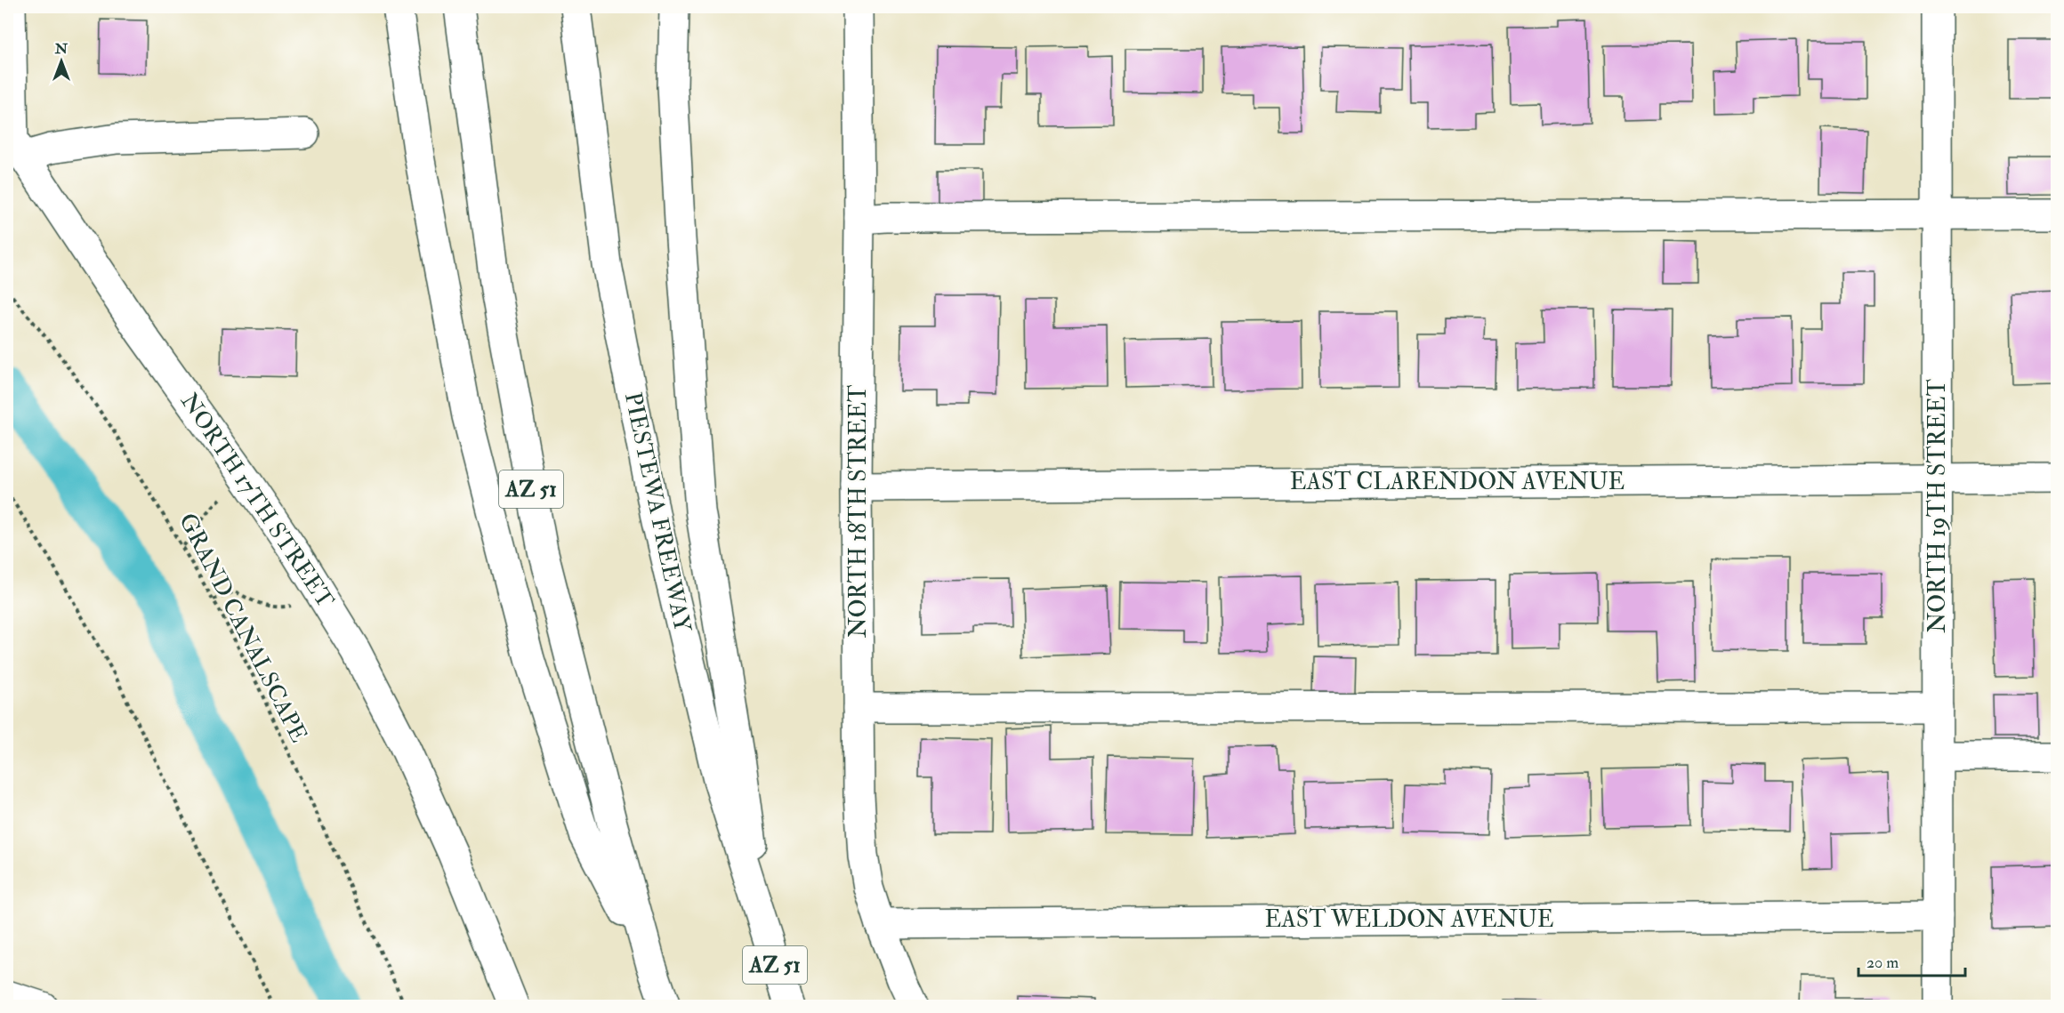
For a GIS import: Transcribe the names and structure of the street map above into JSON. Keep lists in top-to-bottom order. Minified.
{"streets":{"main road":["EAST CLARENDON AVENUE","AZ 51","NORTH 17TH STREET","NORTH 19TH STREET","NORTH 18TH STREET","PIESTEWA FREEWAY","EAST WELDON AVENUE"],"path":["GRAND CANALSCAPE"]},"crossings":[["EAST CLARENDON AVENUE","NORTH 19TH STREET"],["EAST CLARENDON AVENUE","NORTH 18TH STREET"],["NORTH 19TH STREET","EAST WELDON AVENUE"],["NORTH 18TH STREET","EAST WELDON AVENUE"]],"scale_bar":"20 m","north":"top"}
